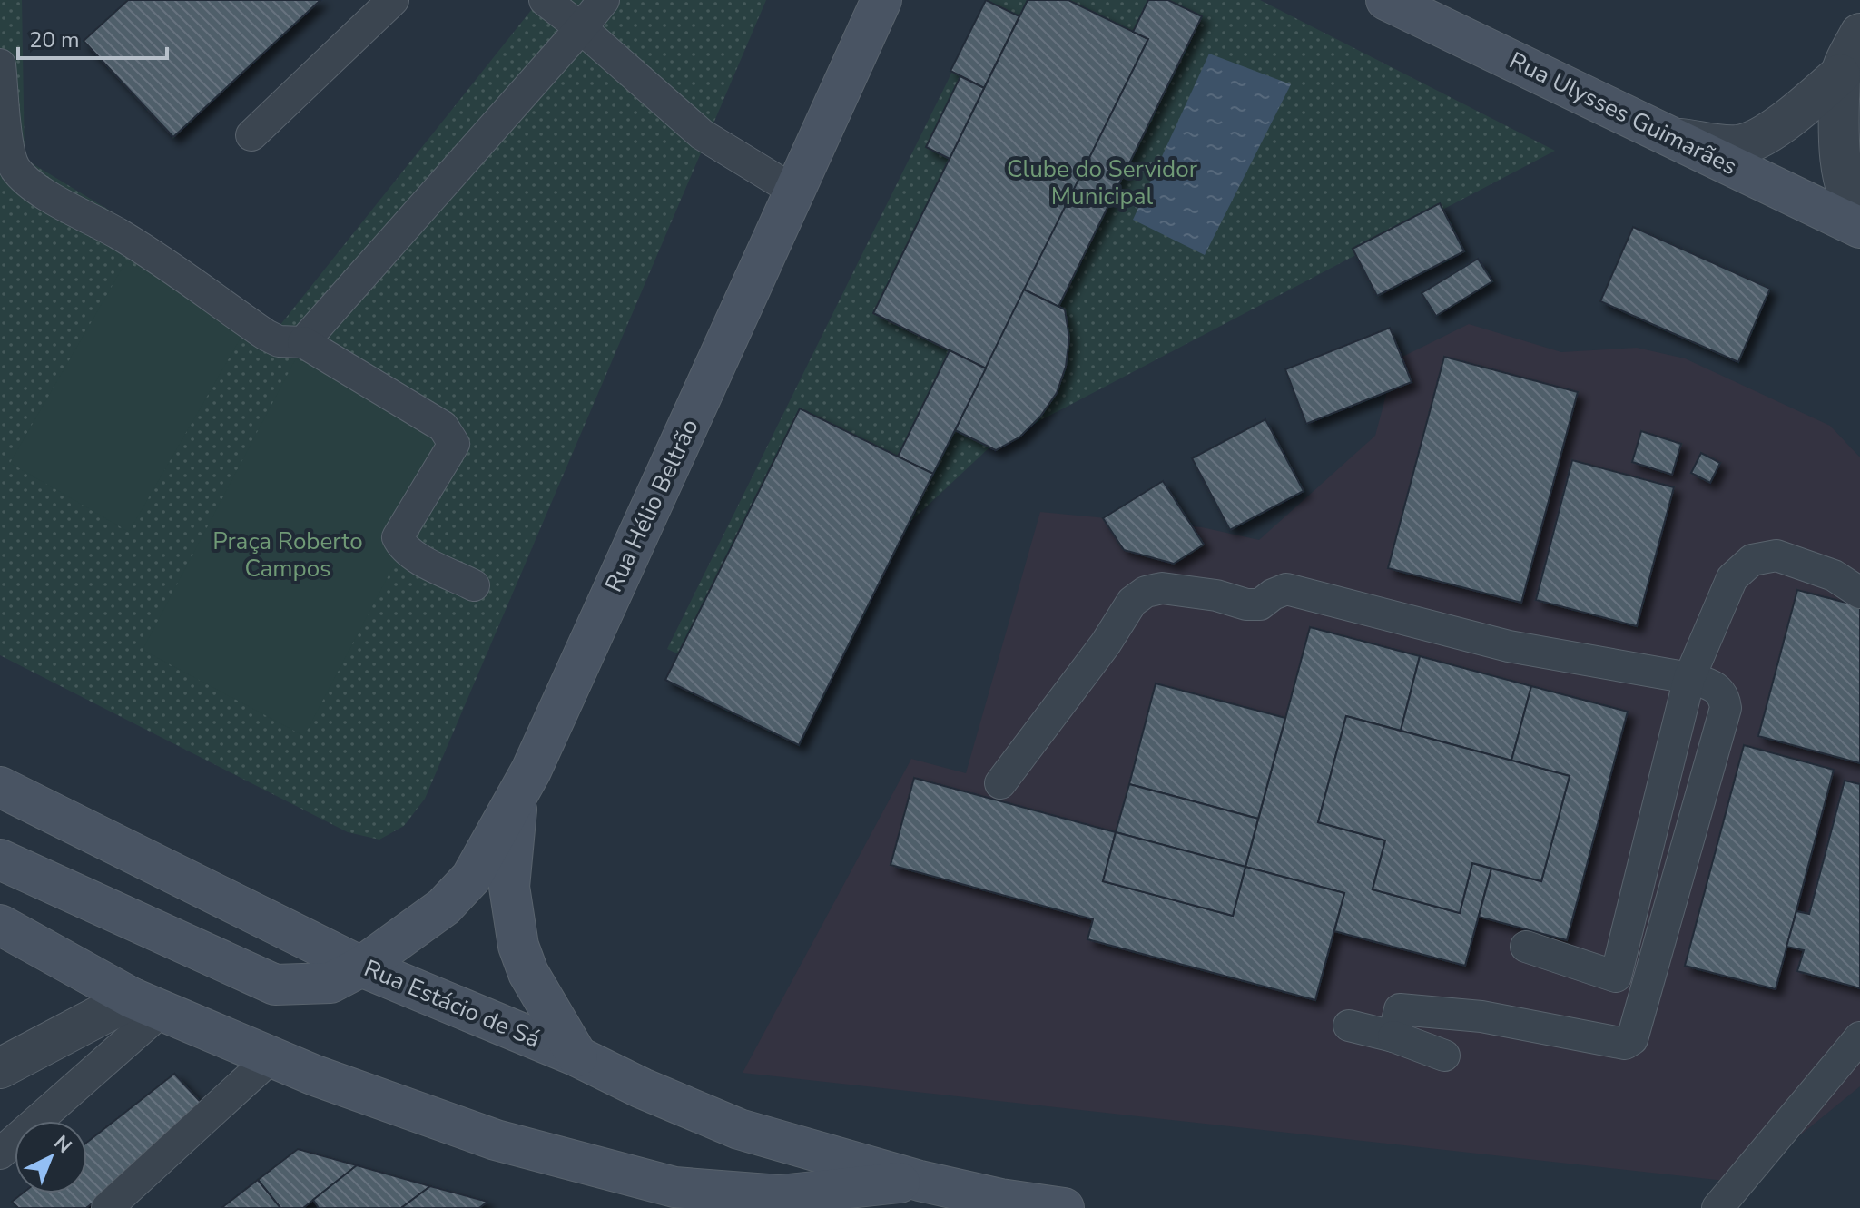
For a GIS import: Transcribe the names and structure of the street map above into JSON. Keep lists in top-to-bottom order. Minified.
{"streets":{"main road":["Rua Ulysses Guimarães","Rua Hélio Beltrão","Rua Estácio de Sá"]},"crossings":[["Rua Hélio Beltrão","Rua Estácio de Sá"]],"parks":["Clube do Servidor Municipal","Praça Roberto Campos"],"scale_bar":"20 m","north":"top right"}
